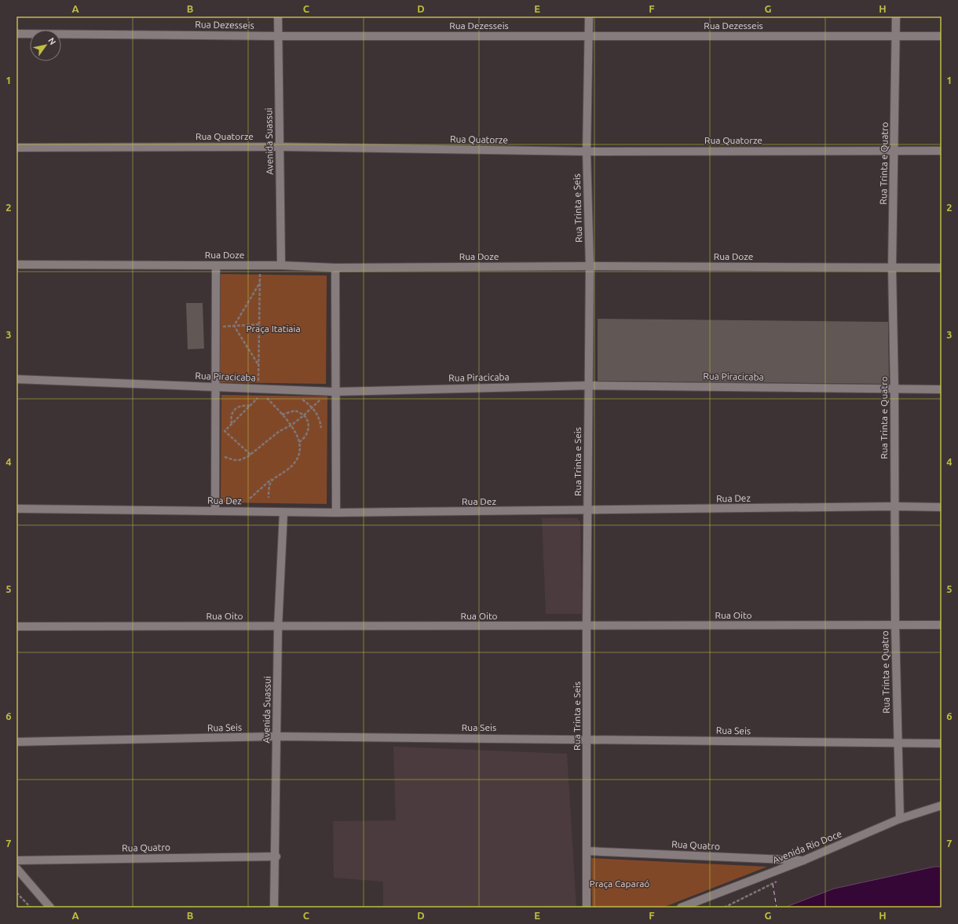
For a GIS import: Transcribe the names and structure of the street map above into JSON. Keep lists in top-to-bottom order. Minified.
{"streets":{"street":["Rua Dezesseis","Rua Quatorze","Avenida Suassui","Rua Trinta e Quatro","Rua Trinta e Seis","Rua Doze","Rua Piracicaba","Rua Dez","Rua Oito","Rua Seis","Rua Quatro","Avenida Rio Doce"]},"crossings":[["Rua Dezesseis","Avenida Suassui"],["Rua Dezesseis","Rua Trinta e Quatro"],["Rua Dezesseis","Rua Trinta e Seis"],["Rua Quatorze","Avenida Suassui"],["Rua Quatorze","Rua Trinta e Quatro"],["Rua Quatorze","Rua Trinta e Seis"],["Avenida Suassui","Rua Doze"],["Avenida Suassui","Rua Dez"],["Avenida Suassui","Rua Oito"],["Avenida Suassui","Rua Seis"],["Avenida Suassui","Rua Quatro"],["Rua Trinta e Quatro","Rua Doze"],["Rua Trinta e Quatro","Rua Piracicaba"],["Rua Trinta e Quatro","Rua Dez"],["Rua Trinta e Quatro","Rua Oito"],["Rua Trinta e Quatro","Rua Seis"],["Rua Trinta e Quatro","Avenida Rio Doce"],["Rua Trinta e Seis","Rua Doze"],["Rua Trinta e Seis","Rua Piracicaba"],["Rua Trinta e Seis","Rua Dez"],["Rua Trinta e Seis","Rua Oito"],["Rua Trinta e Seis","Rua Seis"],["Rua Trinta e Seis","Rua Quatro"],["Rua Quatro","Avenida Rio Doce"]],"parks":["Praça Itatiaia","Praça Caparaó"],"north":"top right","grid":{"columns":["A","B","C","D","E","F","G","H"],"rows":["1","2","3","4","5","6","7"]}}
